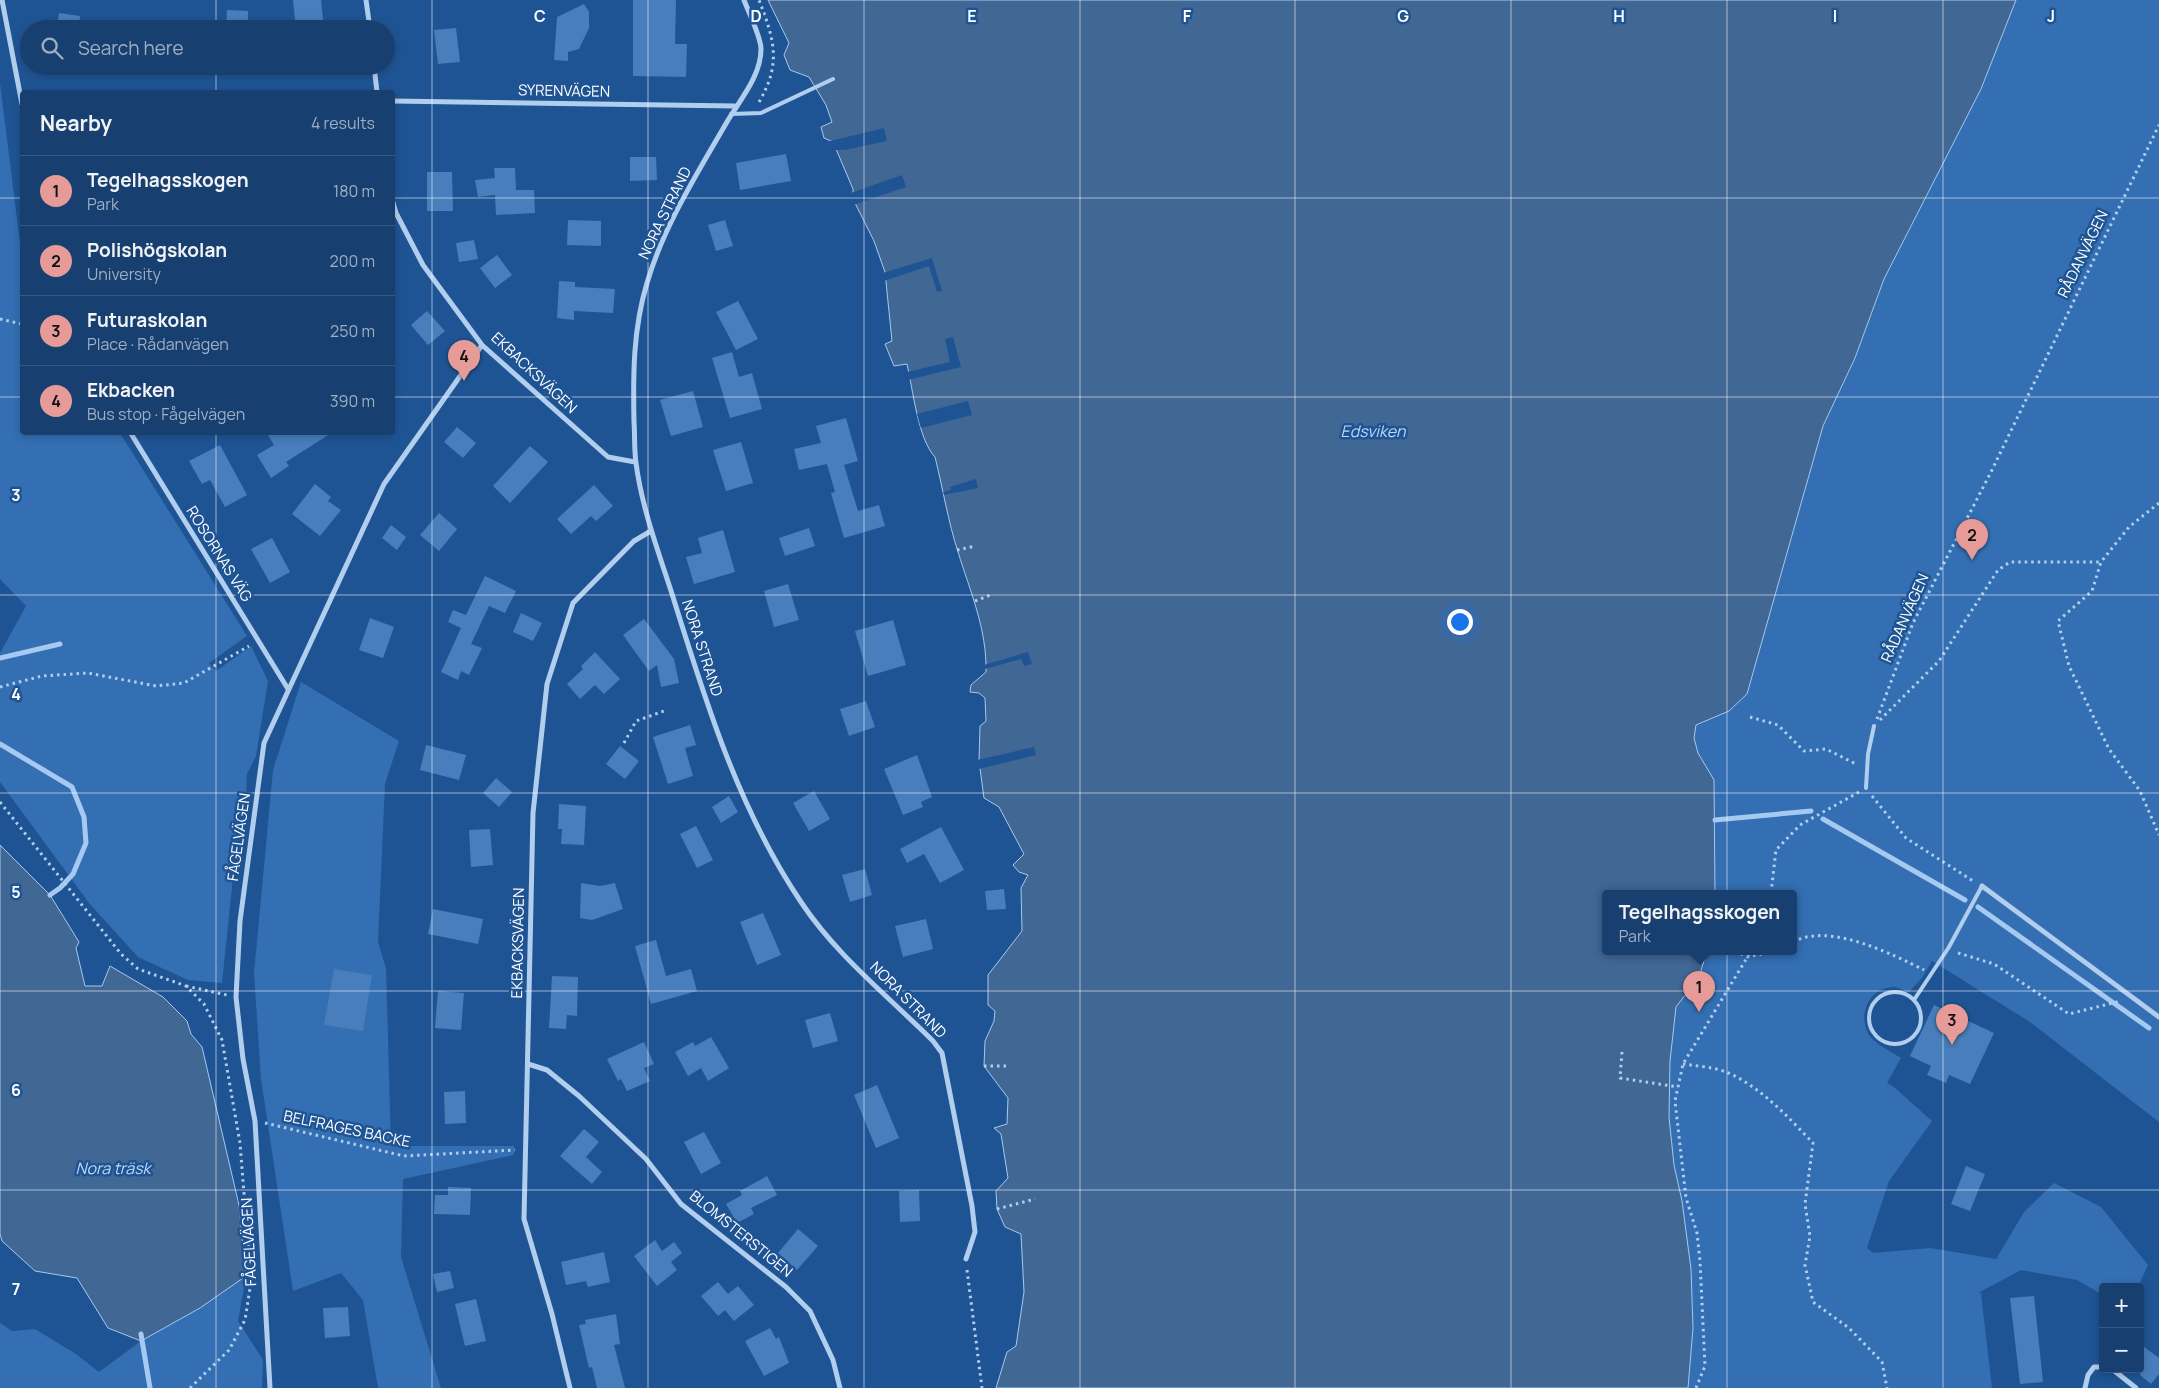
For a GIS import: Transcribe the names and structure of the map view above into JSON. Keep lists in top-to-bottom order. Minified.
{"streets":{"street":["SYRENVÄGEN","NORA STRAND","EKBACKSVÄGEN","ROSORNAS VÄG","FÅGELVÄGEN","BLOMSTERSTIGEN"],"path":["RÅDANVÄGEN","BELFRAGES BACKE"]},"crossings":[["SYRENVÄGEN","NORA STRAND"],["NORA STRAND","EKBACKSVÄGEN"],["EKBACKSVÄGEN","FÅGELVÄGEN"],["EKBACKSVÄGEN","BELFRAGES BACKE"],["EKBACKSVÄGEN","BLOMSTERSTIGEN"],["ROSORNAS VÄG","FÅGELVÄGEN"],["FÅGELVÄGEN","BELFRAGES BACKE"]],"water":["Edsviken","Nora träsk"],"page":{"search":"Search here","heading":["Nearby","4 results"],"list":[{"mark":"1","name":"Tegelhagsskogen","note":"Park","value":"180 m"},{"mark":"2","name":"Polishögskolan","note":"University","value":"200 m"},{"mark":"3","name":"Futuraskolan","note":"Place · Rådanvägen","value":"250 m"},{"mark":"4","name":"Ekbacken","note":"Bus stop · Fågelvägen","value":"390 m"}],"pins":["4","2","1","3"],"popup":["Tegelhagsskogen","Park"],"map_buttons":["+","−"]},"grid":{"columns":["C","D","E","F","G","H","I","J"],"rows":["3","4","5","6","7"]}}
